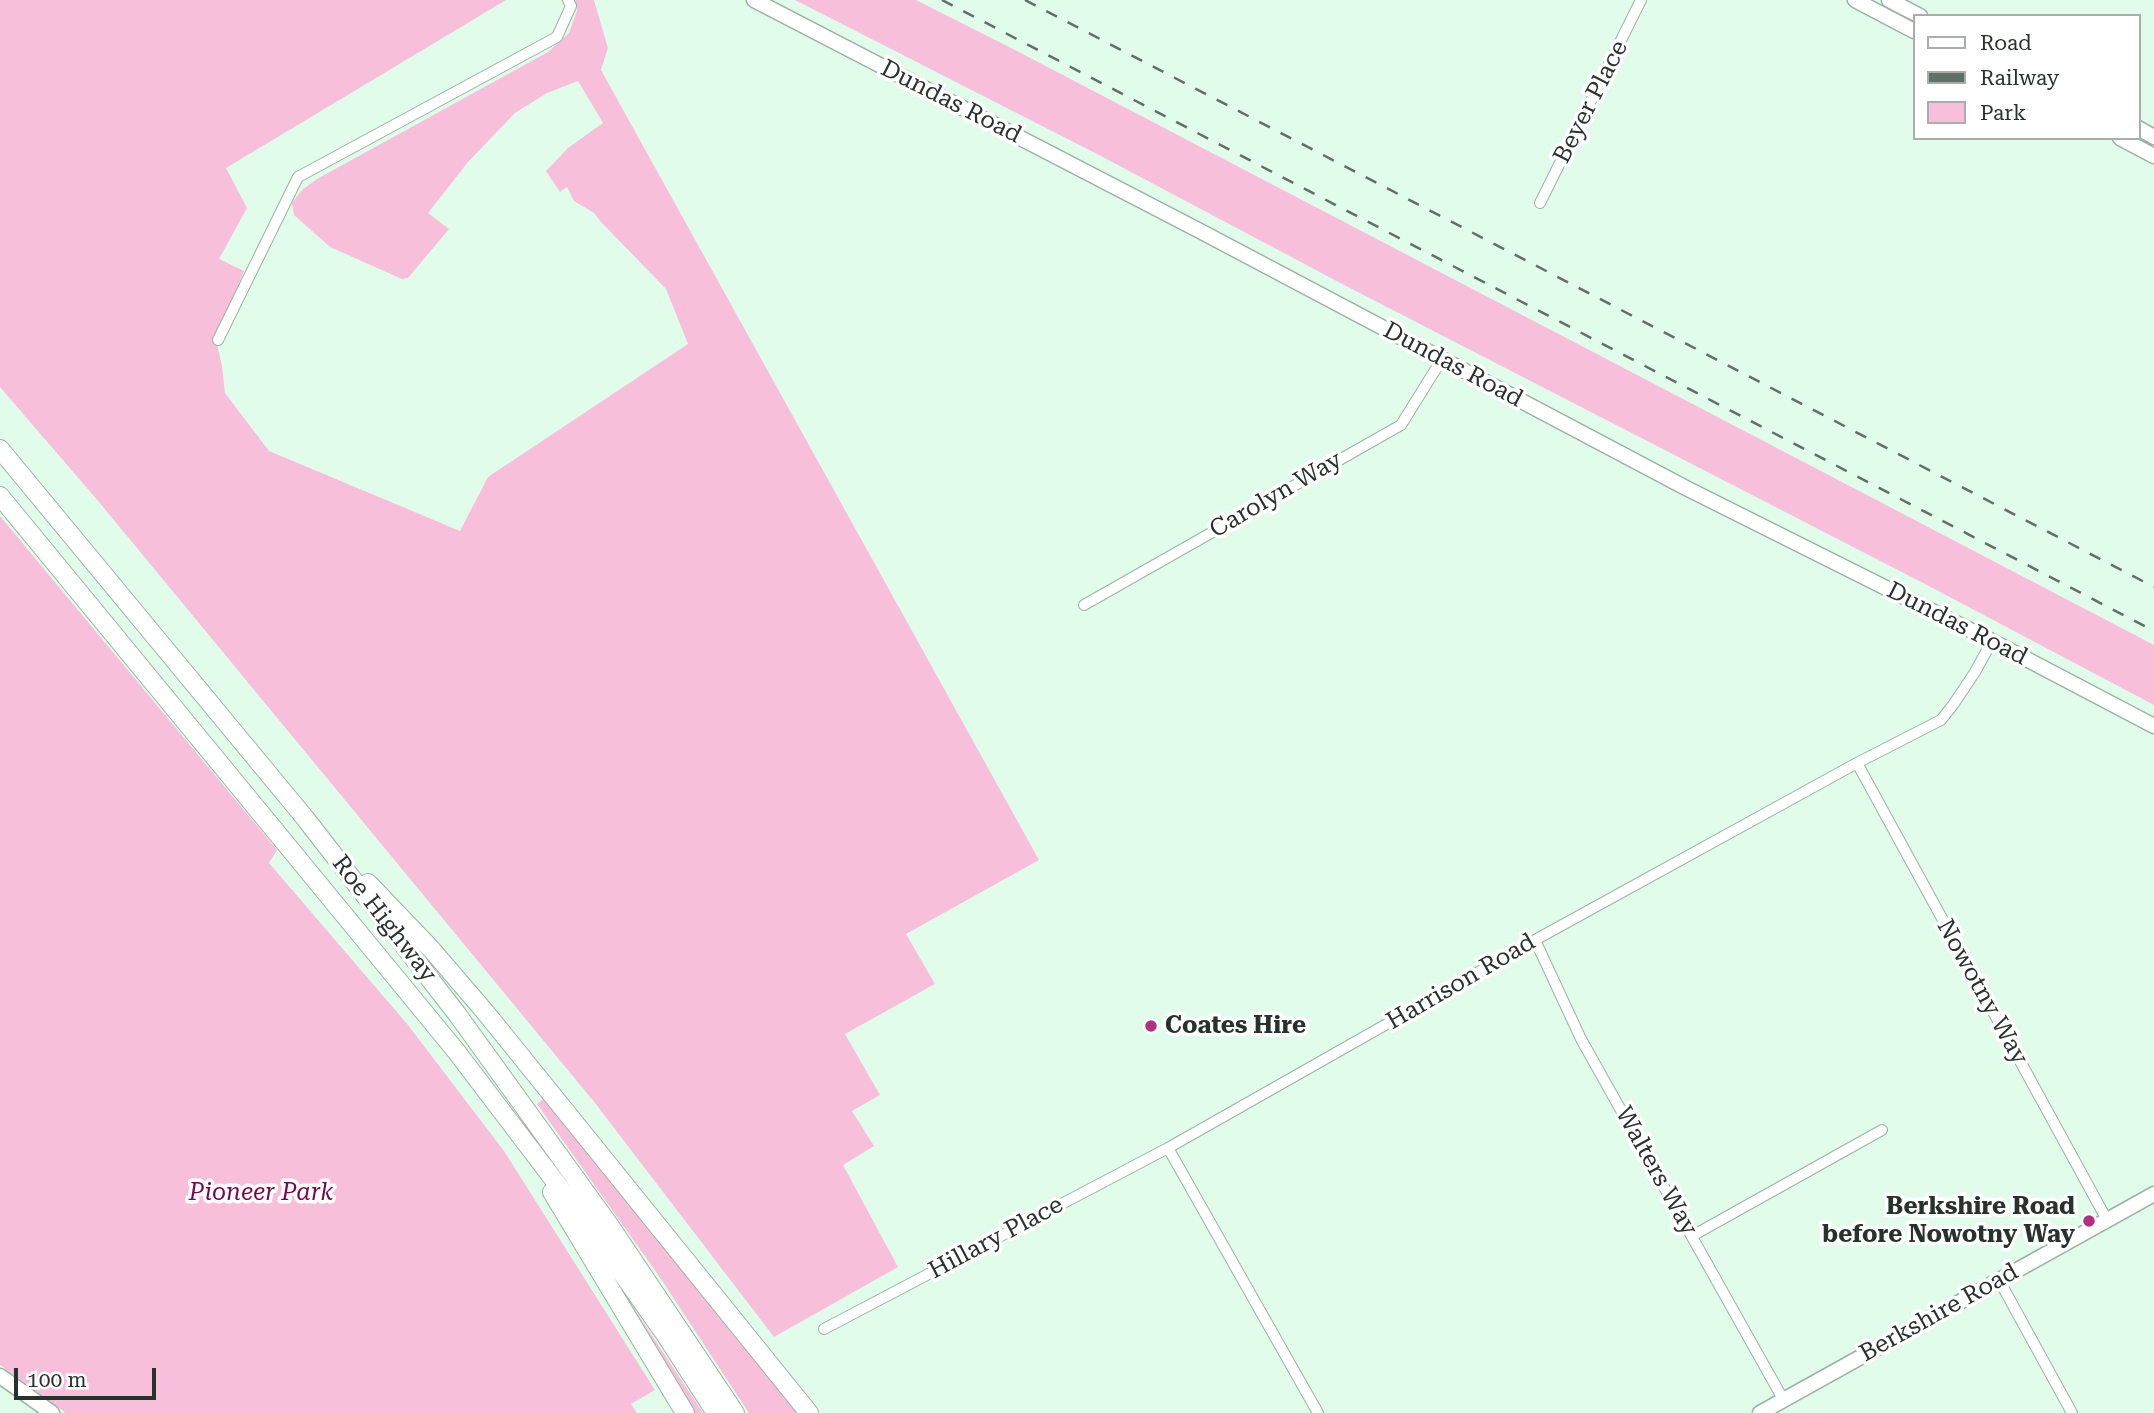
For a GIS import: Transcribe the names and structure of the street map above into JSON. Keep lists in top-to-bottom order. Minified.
{"streets":{"highway":["Roe Highway"],"main road":["Dundas Road","Berkshire Road"],"street":["Beyer Place","Carolyn Way","Harrison Road","Nowotny Way","Walters Way","Hillary Place"]},"crossings":[["Dundas Road","Carolyn Way"],["Dundas Road","Harrison Road"],["Harrison Road","Nowotny Way"],["Harrison Road","Walters Way"],["Harrison Road","Hillary Place"],["Nowotny Way","Berkshire Road"],["Walters Way","Berkshire Road"]],"parks":["Pioneer Park"],"places":["Coates Hire","Berkshire Road before Nowotny Way"],"legend":["Road","Railway","Park"],"scale_bar":"100 m"}
